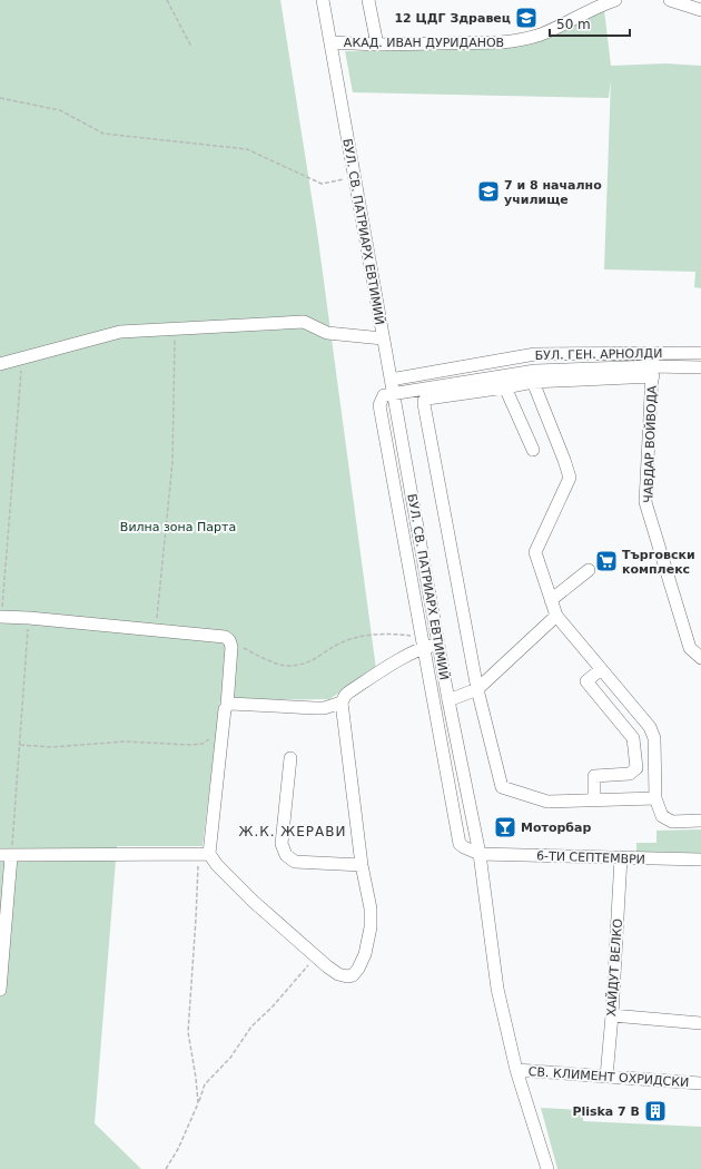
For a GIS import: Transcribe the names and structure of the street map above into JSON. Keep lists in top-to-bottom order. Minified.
{"streets":{"street":["АКАД. ИВАН ДУРИДАНОВ","БУЛ. СВ. ПАТРИАРХ ЕВТИМИЙ","БУЛ. ГЕН. АРНОЛДИ","ЧАВДАР ВОЙВОДА","6-ТИ СЕПТЕМВРИ","ХАЙДУТ ВЕЛКО","СВ. КЛИМЕНТ ОХРИДСКИ"]},"crossings":[["АКАД. ИВАН ДУРИДАНОВ","БУЛ. СВ. ПАТРИАРХ ЕВТИМИЙ"],["БУЛ. СВ. ПАТРИАРХ ЕВТИМИЙ","БУЛ. ГЕН. АРНОЛДИ"],["БУЛ. СВ. ПАТРИАРХ ЕВТИМИЙ","6-ТИ СЕПТЕМВРИ"],["БУЛ. СВ. ПАТРИАРХ ЕВТИМИЙ","СВ. КЛИМЕНТ ОХРИДСКИ"],["БУЛ. ГЕН. АРНОЛДИ","ЧАВДАР ВОЙВОДА"],["6-ТИ СЕПТЕМВРИ","ХАЙДУТ ВЕЛКО"],["ХАЙДУТ ВЕЛКО","СВ. КЛИМЕНТ ОХРИДСКИ"]],"districts":["Ж.К. ЖЕРАВИ"],"parks":["Вилна зона Парта"],"places":{"school or university":["12 ЦДГ Здравец","7 и 8 начално училище"],"supermarket":["Търговски комплекс"],"bar":["Моторбар"],"building":["Pliska 7 B"]},"scale_bar":"50 m"}
